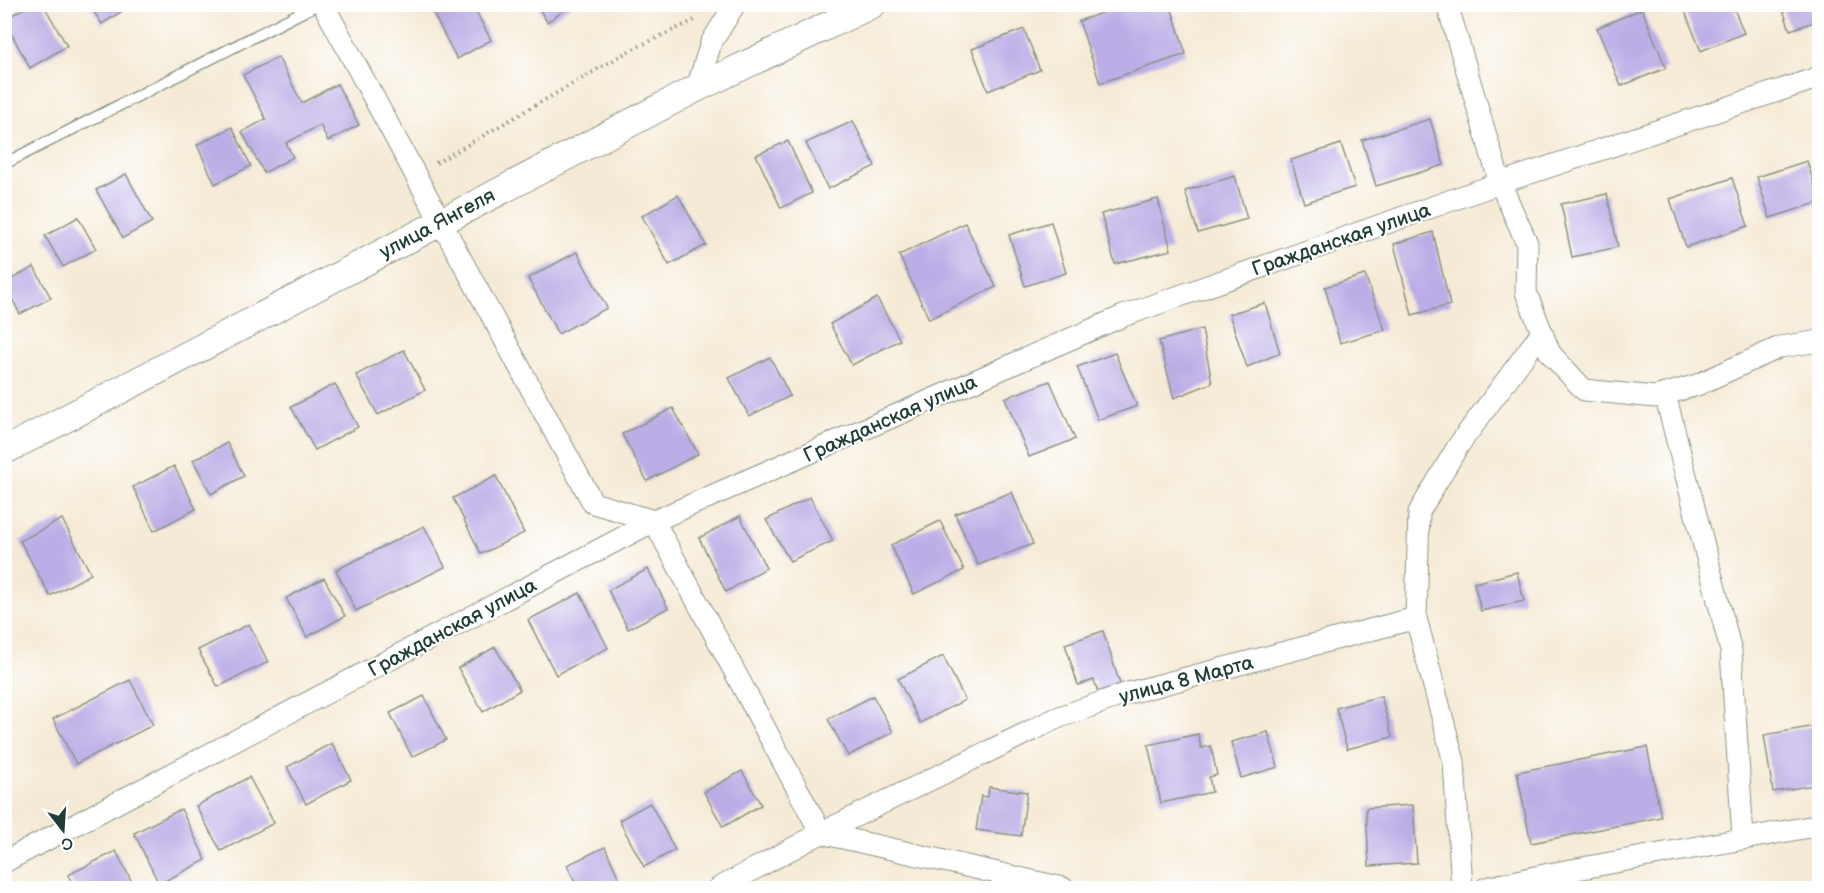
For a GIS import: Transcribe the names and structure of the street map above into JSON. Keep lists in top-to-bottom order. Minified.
{"streets":{"street":["улица Янгеля","Гражданская улица","улица 8 Марта"]},"north":"bottom"}
